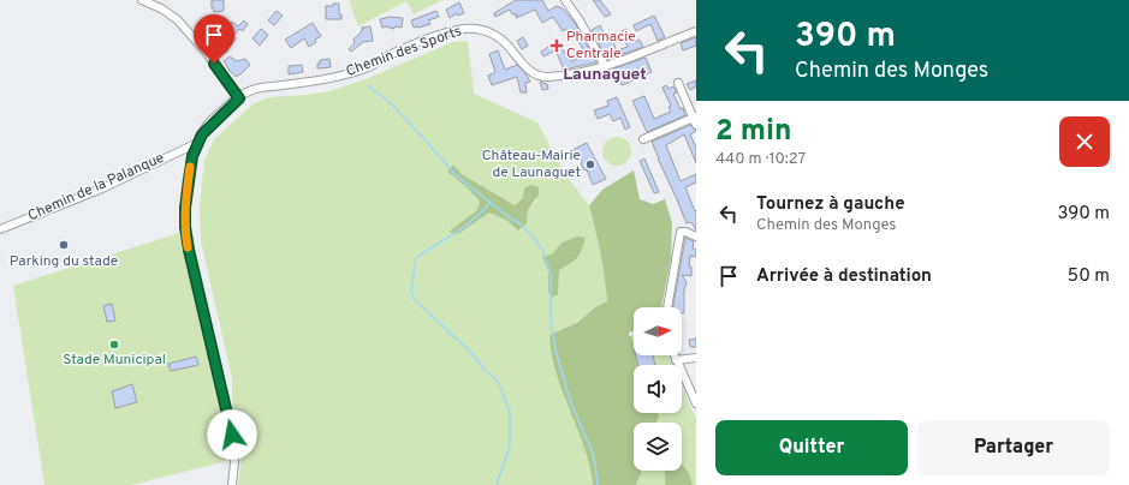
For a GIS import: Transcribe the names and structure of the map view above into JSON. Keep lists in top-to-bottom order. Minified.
{"streets":{"street":["Chemin des Sports","Chemin de la Palanque"]},"districts":["Launaguet"],"places":{"health":["Pharmacie Centrale"],"other":["Château-Mairie de Launaguet","Parking du stade","Stade Municipal"]},"north":"right","page":{"turn":["390 m","Chemin des Monges"],"heading":["2 min","440 m · 10:27"],"list":[{"name":"Tournez à gauche","note":"Chemin des Monges","value":"390 m"},{"name":"Arrivée à destination","value":"50 m"}],"buttons":["Quitter","Partager"]}}
